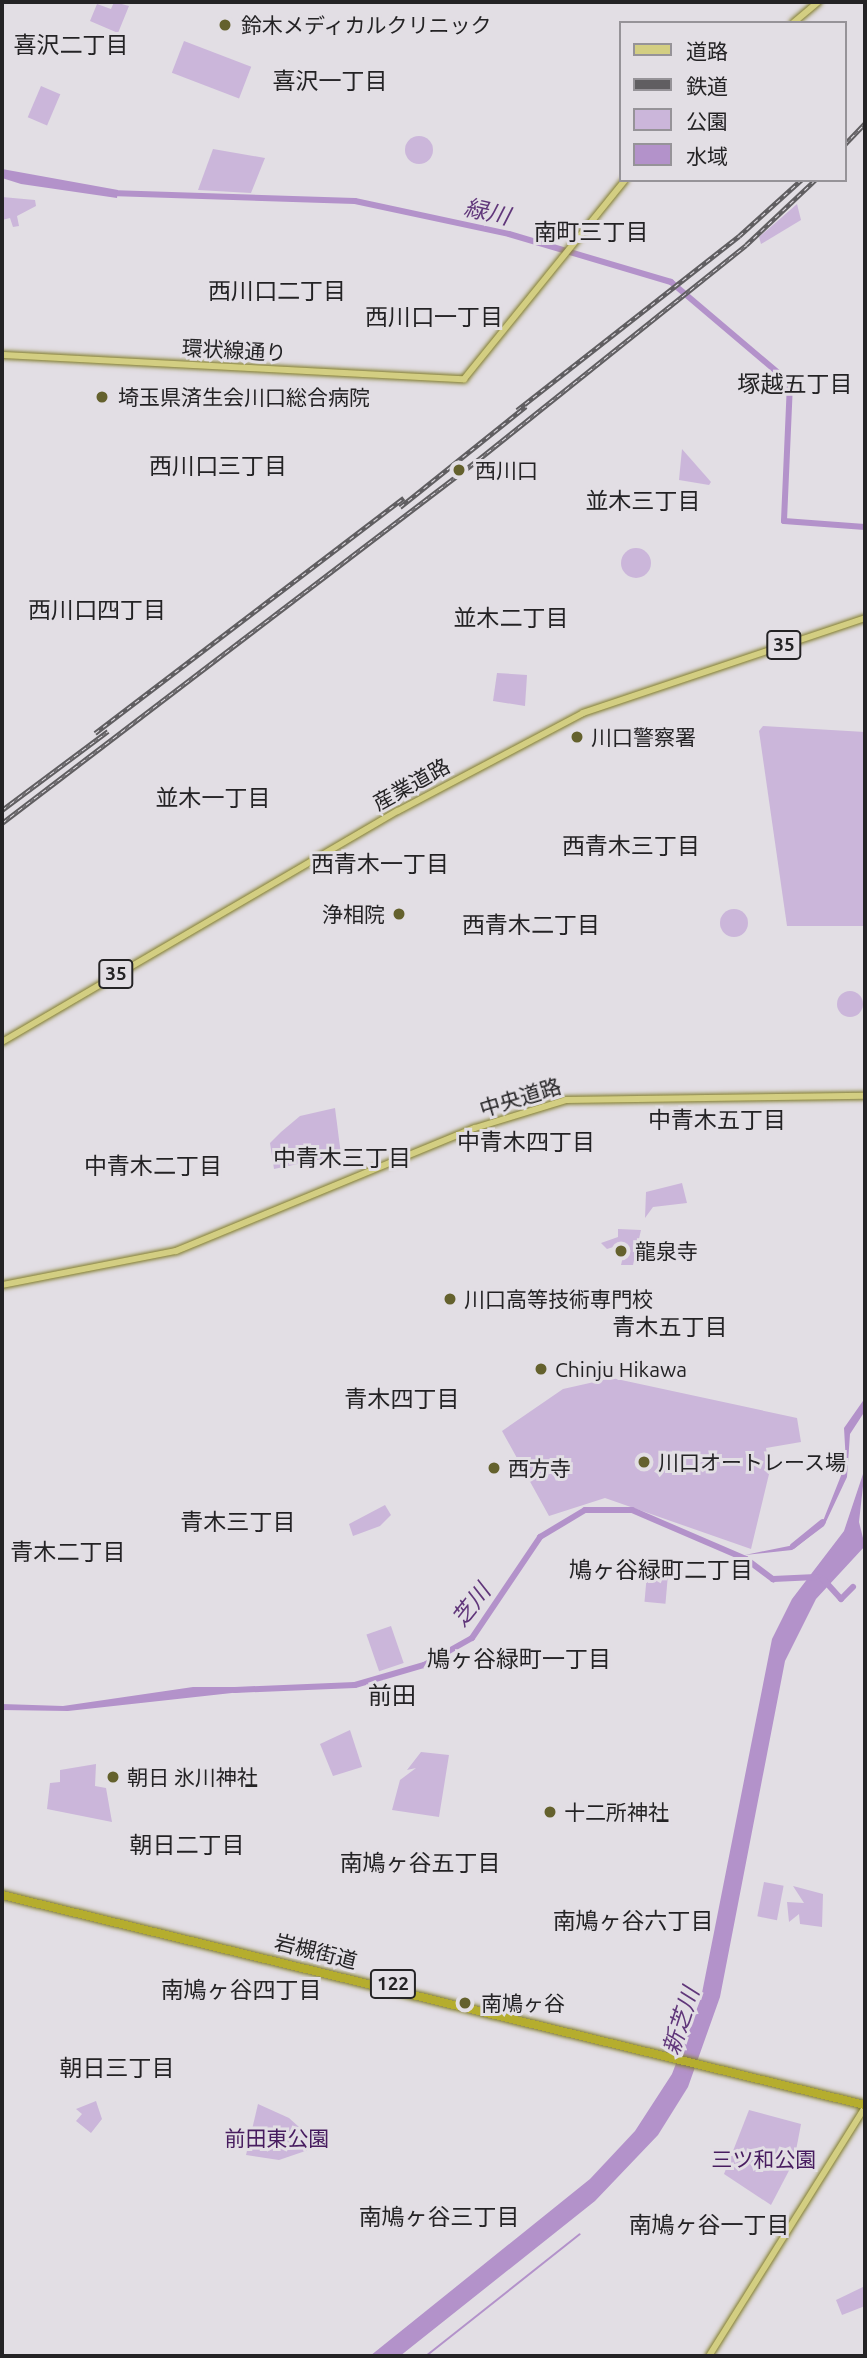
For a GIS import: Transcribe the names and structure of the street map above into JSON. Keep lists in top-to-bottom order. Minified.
{"streets":{"highway":["岩槻街道","122"],"main road":["環状線通り","35","産業道路","中央道路"]},"districts":["喜沢二丁目","喜沢一丁目","南町三丁目","西川口二丁目","西川口一丁目","塚越五丁目","西川口三丁目","並木三丁目","西川口四丁目","並木二丁目","並木一丁目","西青木三丁目","西青木一丁目","西青木二丁目","中青木五丁目","中青木四丁目","中青木三丁目","中青木二丁目","青木五丁目","青木四丁目","青木三丁目","青木二丁目","鳩ヶ谷緑町二丁目","鳩ヶ谷緑町一丁目","前田","朝日二丁目","南鳩ヶ谷五丁目","南鳩ヶ谷六丁目","南鳩ヶ谷四丁目","朝日三丁目","南鳩ヶ谷三丁目","南鳩ヶ谷一丁目"],"water":["緑川","芝川","新芝川"],"parks":["前田東公園","三ツ和公園"],"places":["鈴木メディカルクリニック","埼玉県済生会川口総合病院","西川口","川口警察署","浄相院","龍泉寺","川口高等技術専門校","Chinju Hikawa","川口オートレース場","西方寺","朝日 氷川神社","十二所神社","南鳩ヶ谷"],"legend":["道路","鉄道","公園","水域"]}
